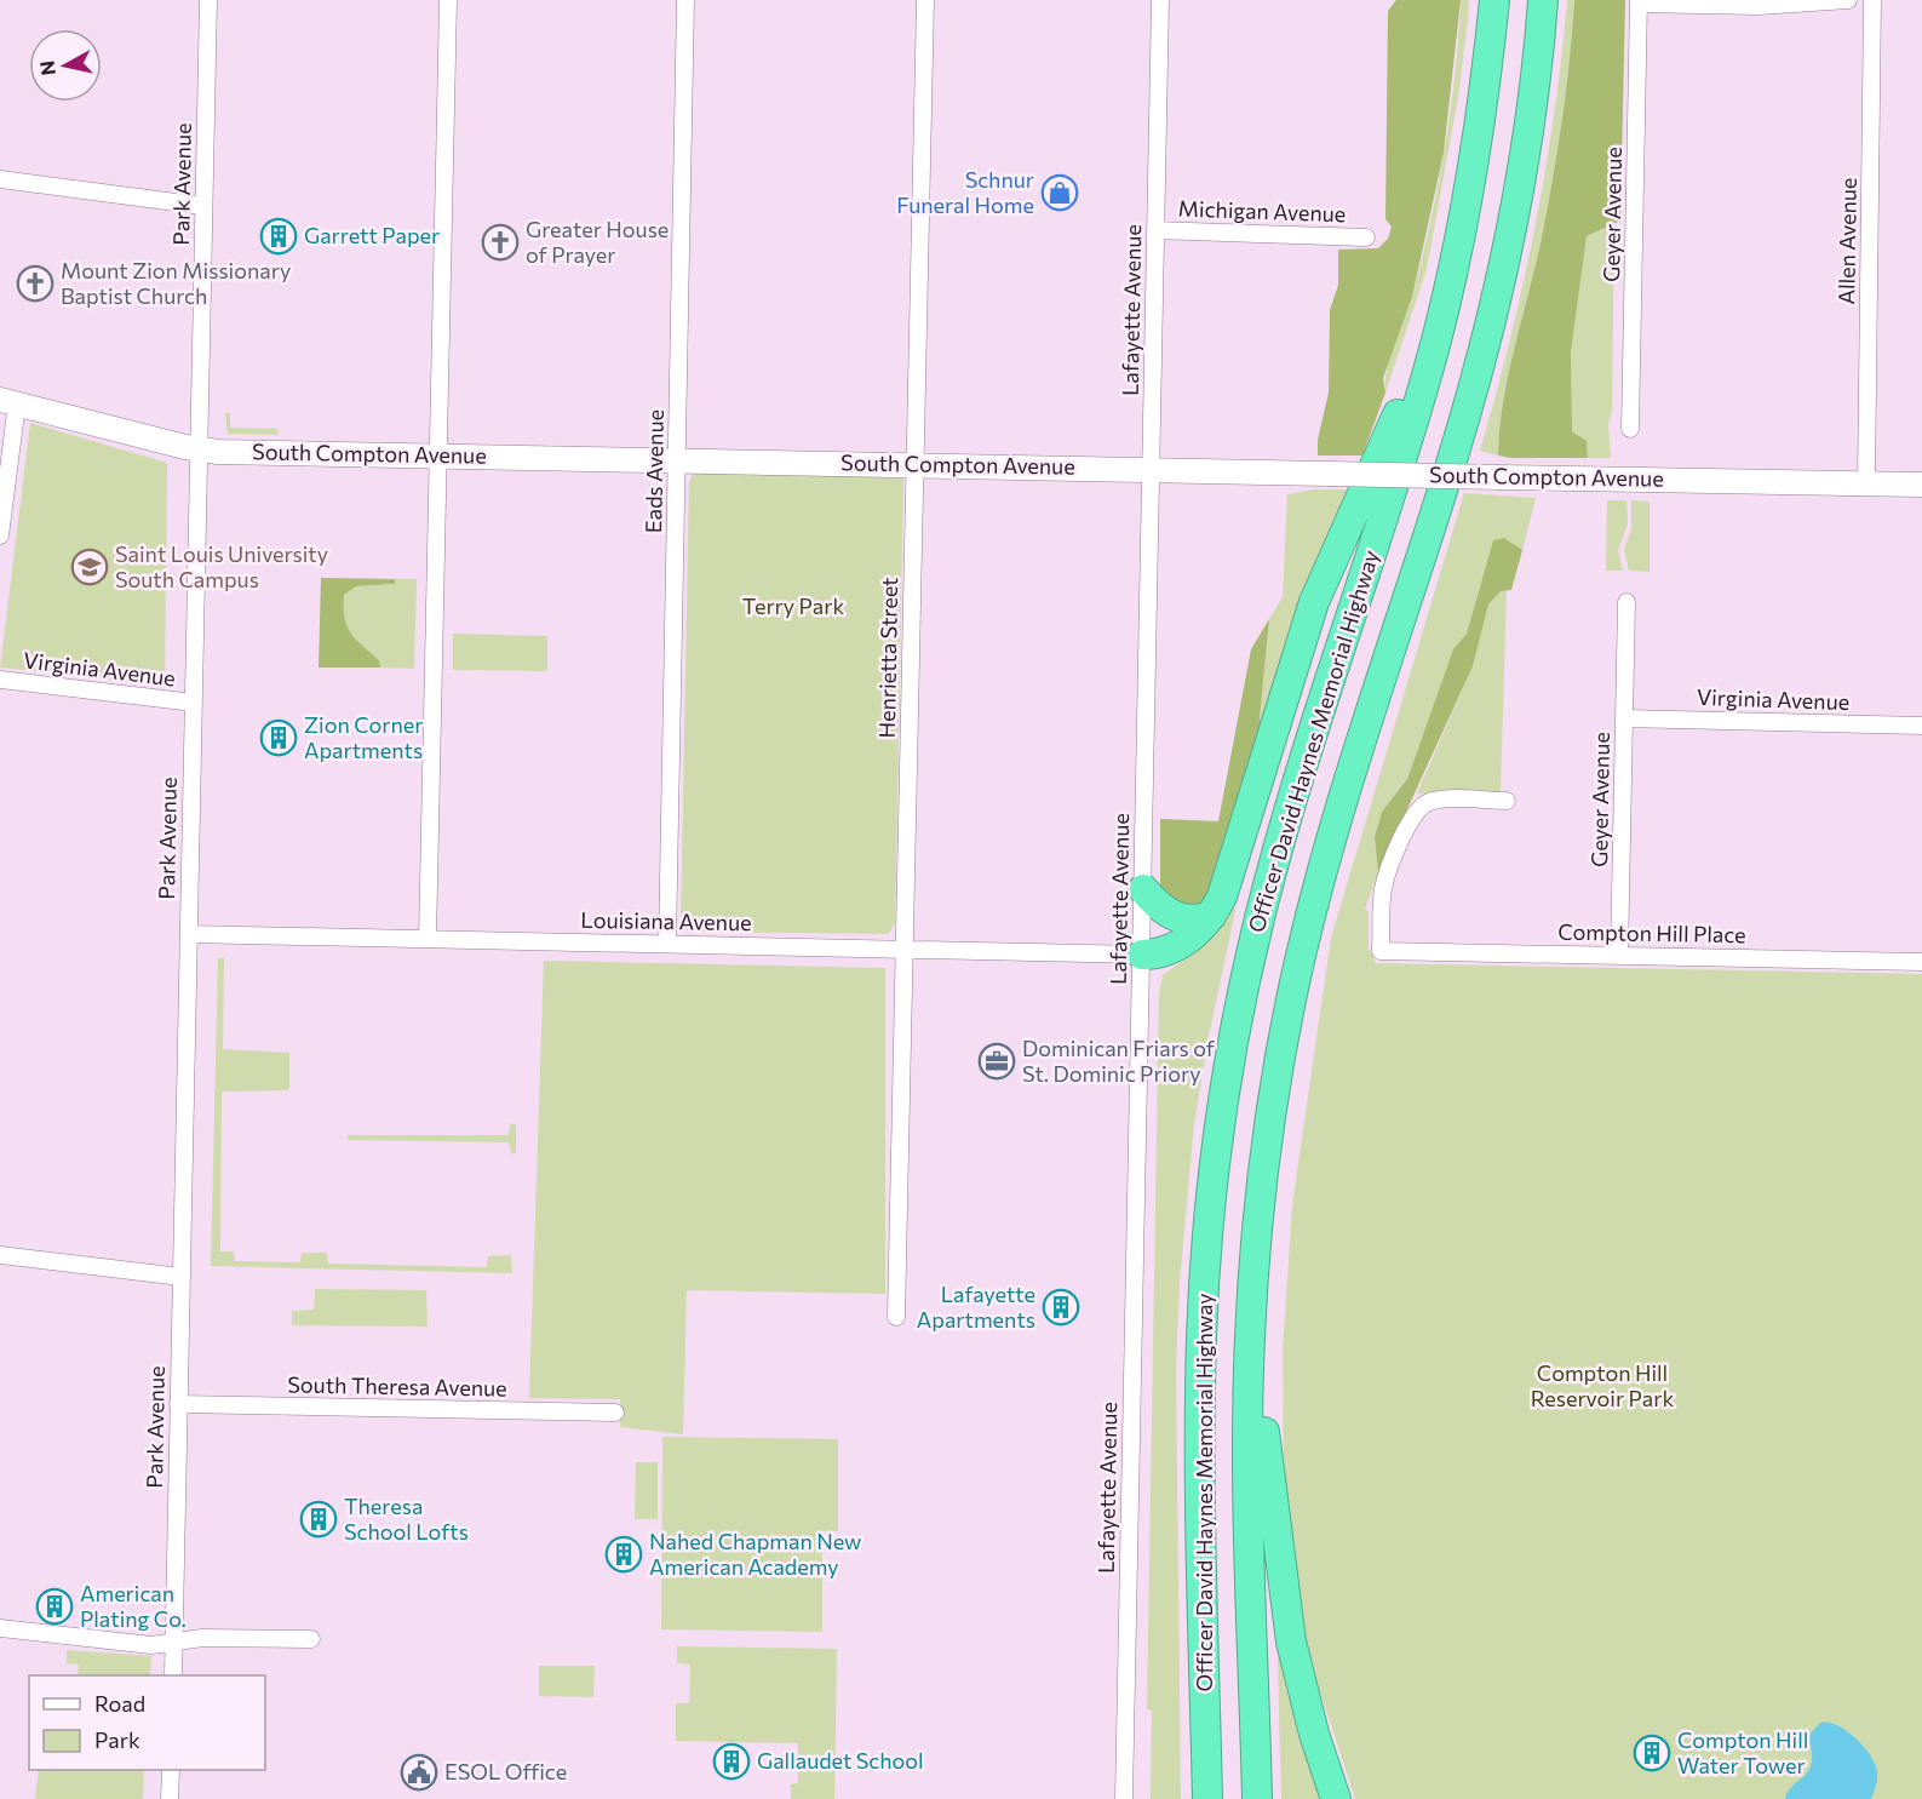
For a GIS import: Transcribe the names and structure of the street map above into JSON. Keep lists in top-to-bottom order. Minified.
{"streets":{"highway":["Officer David Haynes Memorial Highway"],"main road":["South Compton Avenue"],"street":["Park Avenue","Michigan Avenue","Geyer Avenue","Allen Avenue","Lafayette Avenue","Eads Avenue","Henrietta Street","Virginia Avenue","Louisiana Avenue","Compton Hill Place","South Theresa Avenue"]},"crossings":[["Park Avenue","South Compton Avenue"],["Park Avenue","Virginia Avenue"],["Park Avenue","Louisiana Avenue"],["Park Avenue","South Theresa Avenue"],["Michigan Avenue","Lafayette Avenue"],["Geyer Avenue","Virginia Avenue"],["Geyer Avenue","Compton Hill Place"],["Allen Avenue","South Compton Avenue"],["Lafayette Avenue","South Compton Avenue"],["Lafayette Avenue","Louisiana Avenue"],["South Compton Avenue","Eads Avenue"],["South Compton Avenue","Henrietta Street"],["Eads Avenue","Louisiana Avenue"],["Henrietta Street","Louisiana Avenue"]],"parks":["Terry Park","Compton Hill Reservoir Park"],"places":{"shop":["Schnur Funeral Home"],"building":["Garrett Paper","Zion Corner Apartments","Lafayette Apartments","Theresa School Lofts","Nahed Chapman New American Academy","American Plating Co.","Compton Hill Water Tower","Gallaudet School"],"church":["Greater House of Prayer","Mount Zion Missionary Baptist Church"],"school or university":["Saint Louis University South Campus"],"office":["Dominican Friars of St. Dominic Priory"],"public building":["ESOL Office"]},"legend":["Road","Park"],"north":"left"}
